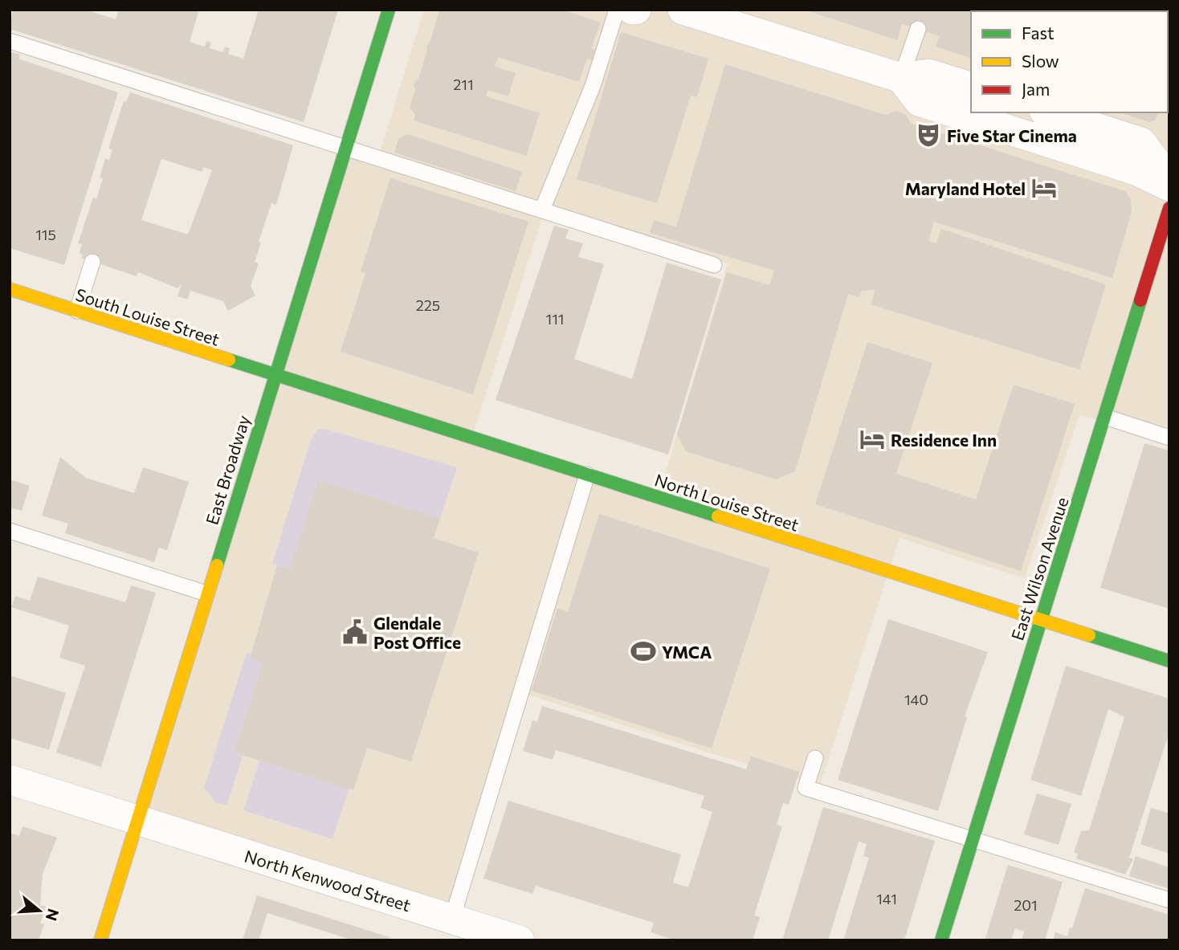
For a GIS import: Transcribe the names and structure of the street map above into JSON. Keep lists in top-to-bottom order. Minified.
{"streets":{"street":["South Louise Street","East Broadway","North Louise Street","East Wilson Avenue","North Kenwood Street"]},"crossings":[["South Louise Street","East Broadway"],["South Louise Street","North Louise Street"],["East Broadway","North Louise Street"],["East Broadway","North Kenwood Street"],["North Louise Street","East Wilson Avenue"]],"places":{"theatre":["Five Star Cinema"],"hotel":["Maryland Hotel","Residence Inn"],"public building":["Glendale Post Office"],"sports":["YMCA"]},"house_numbers":["211","115","225","111","140","141","201"],"legend":["Fast","Slow","Jam"],"north":"right"}
